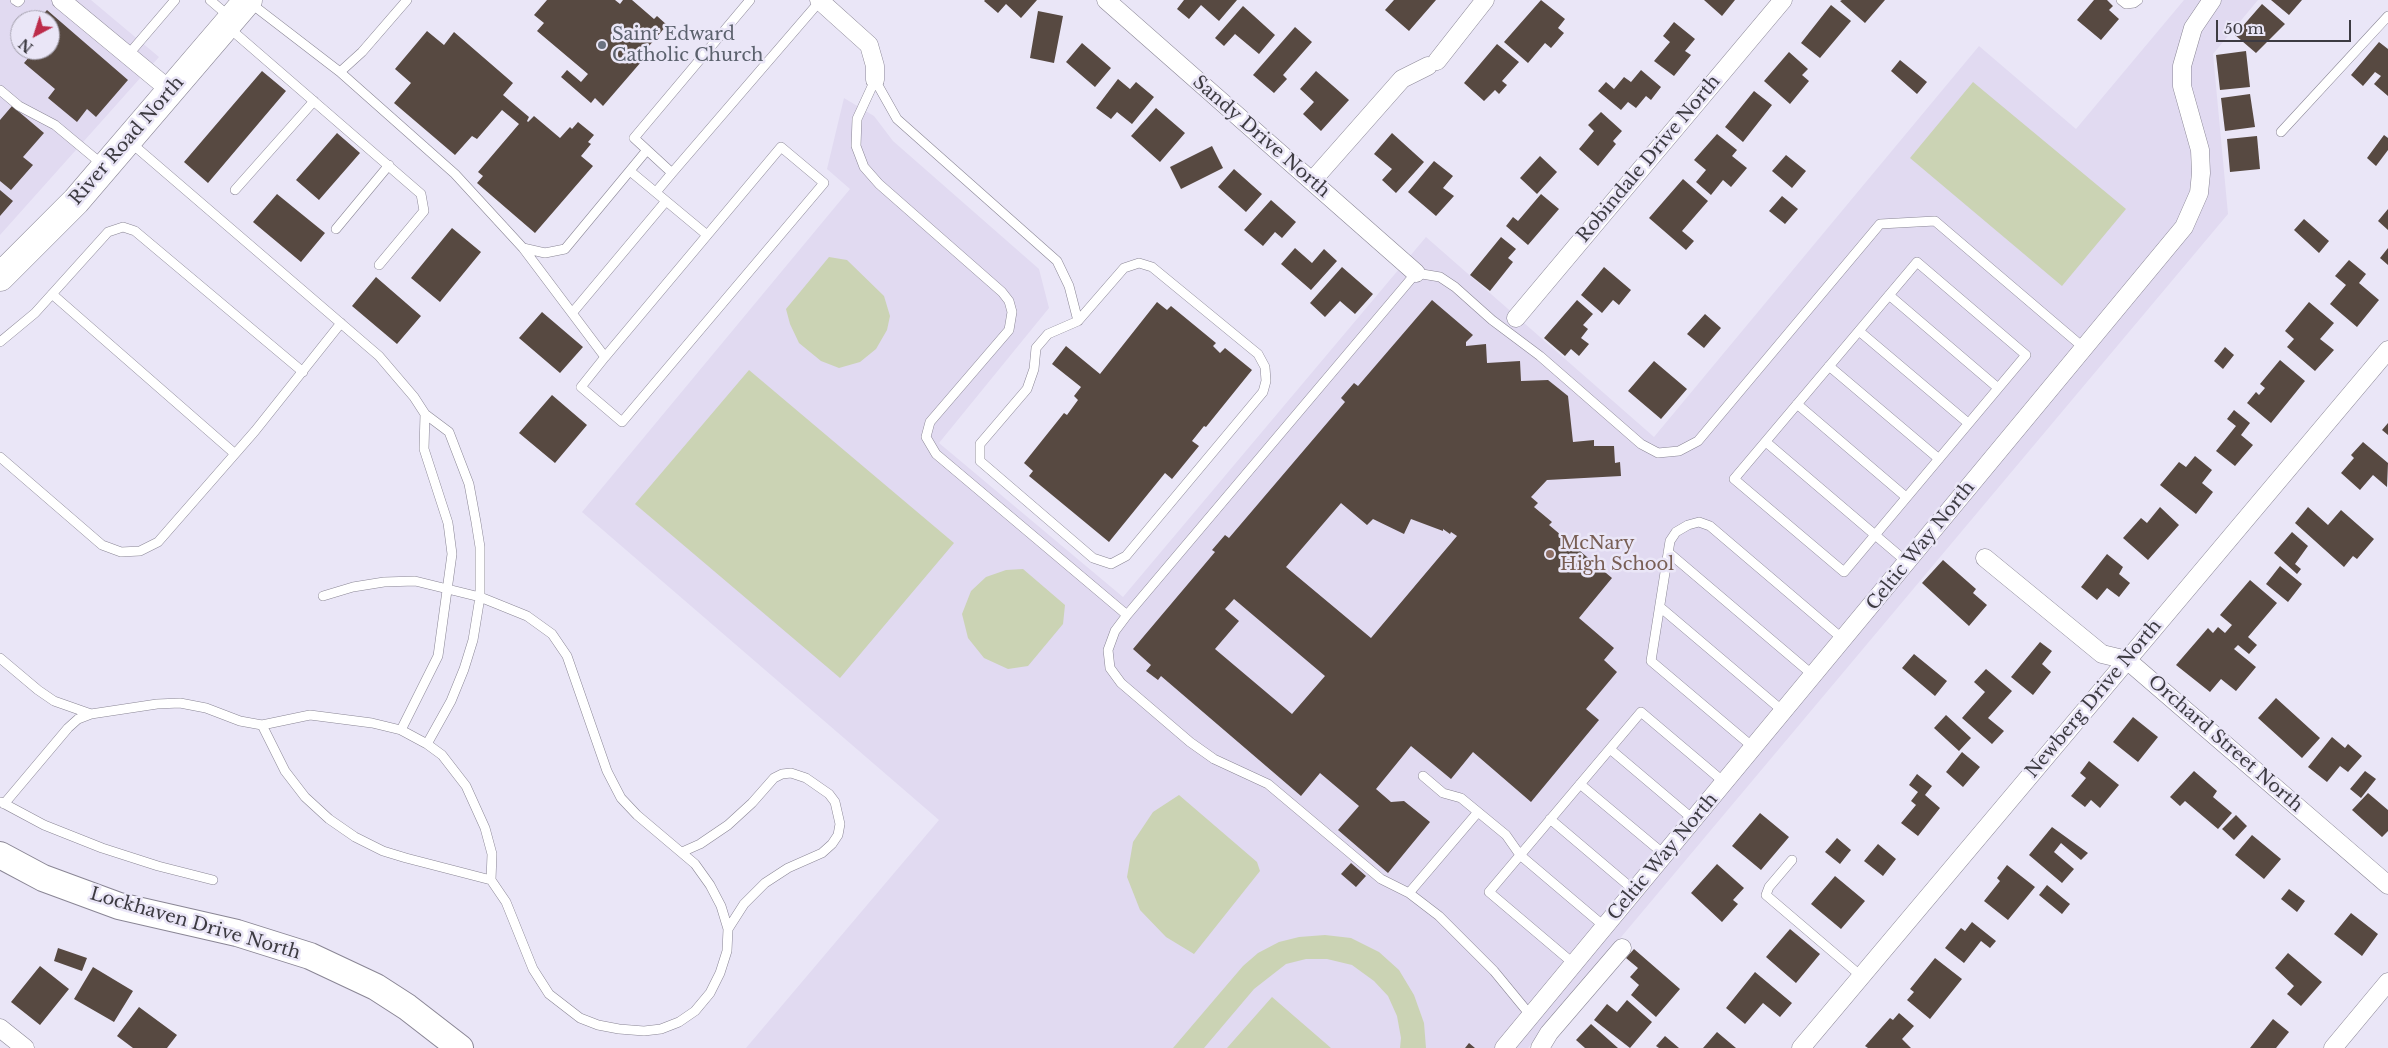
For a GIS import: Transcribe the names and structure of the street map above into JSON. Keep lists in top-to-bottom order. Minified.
{"streets":{"main road":["River Road North"],"street":["Sandy Drive North","Robindale Drive North","Celtic Way North","Newberg Drive North","Orchard Street North","Lockhaven Drive North"]},"crossings":[["Newberg Drive North","Orchard Street North"]],"places":["Saint Edward Catholic Church","McNary High School"],"scale_bar":"50 m","north":"bottom left"}
